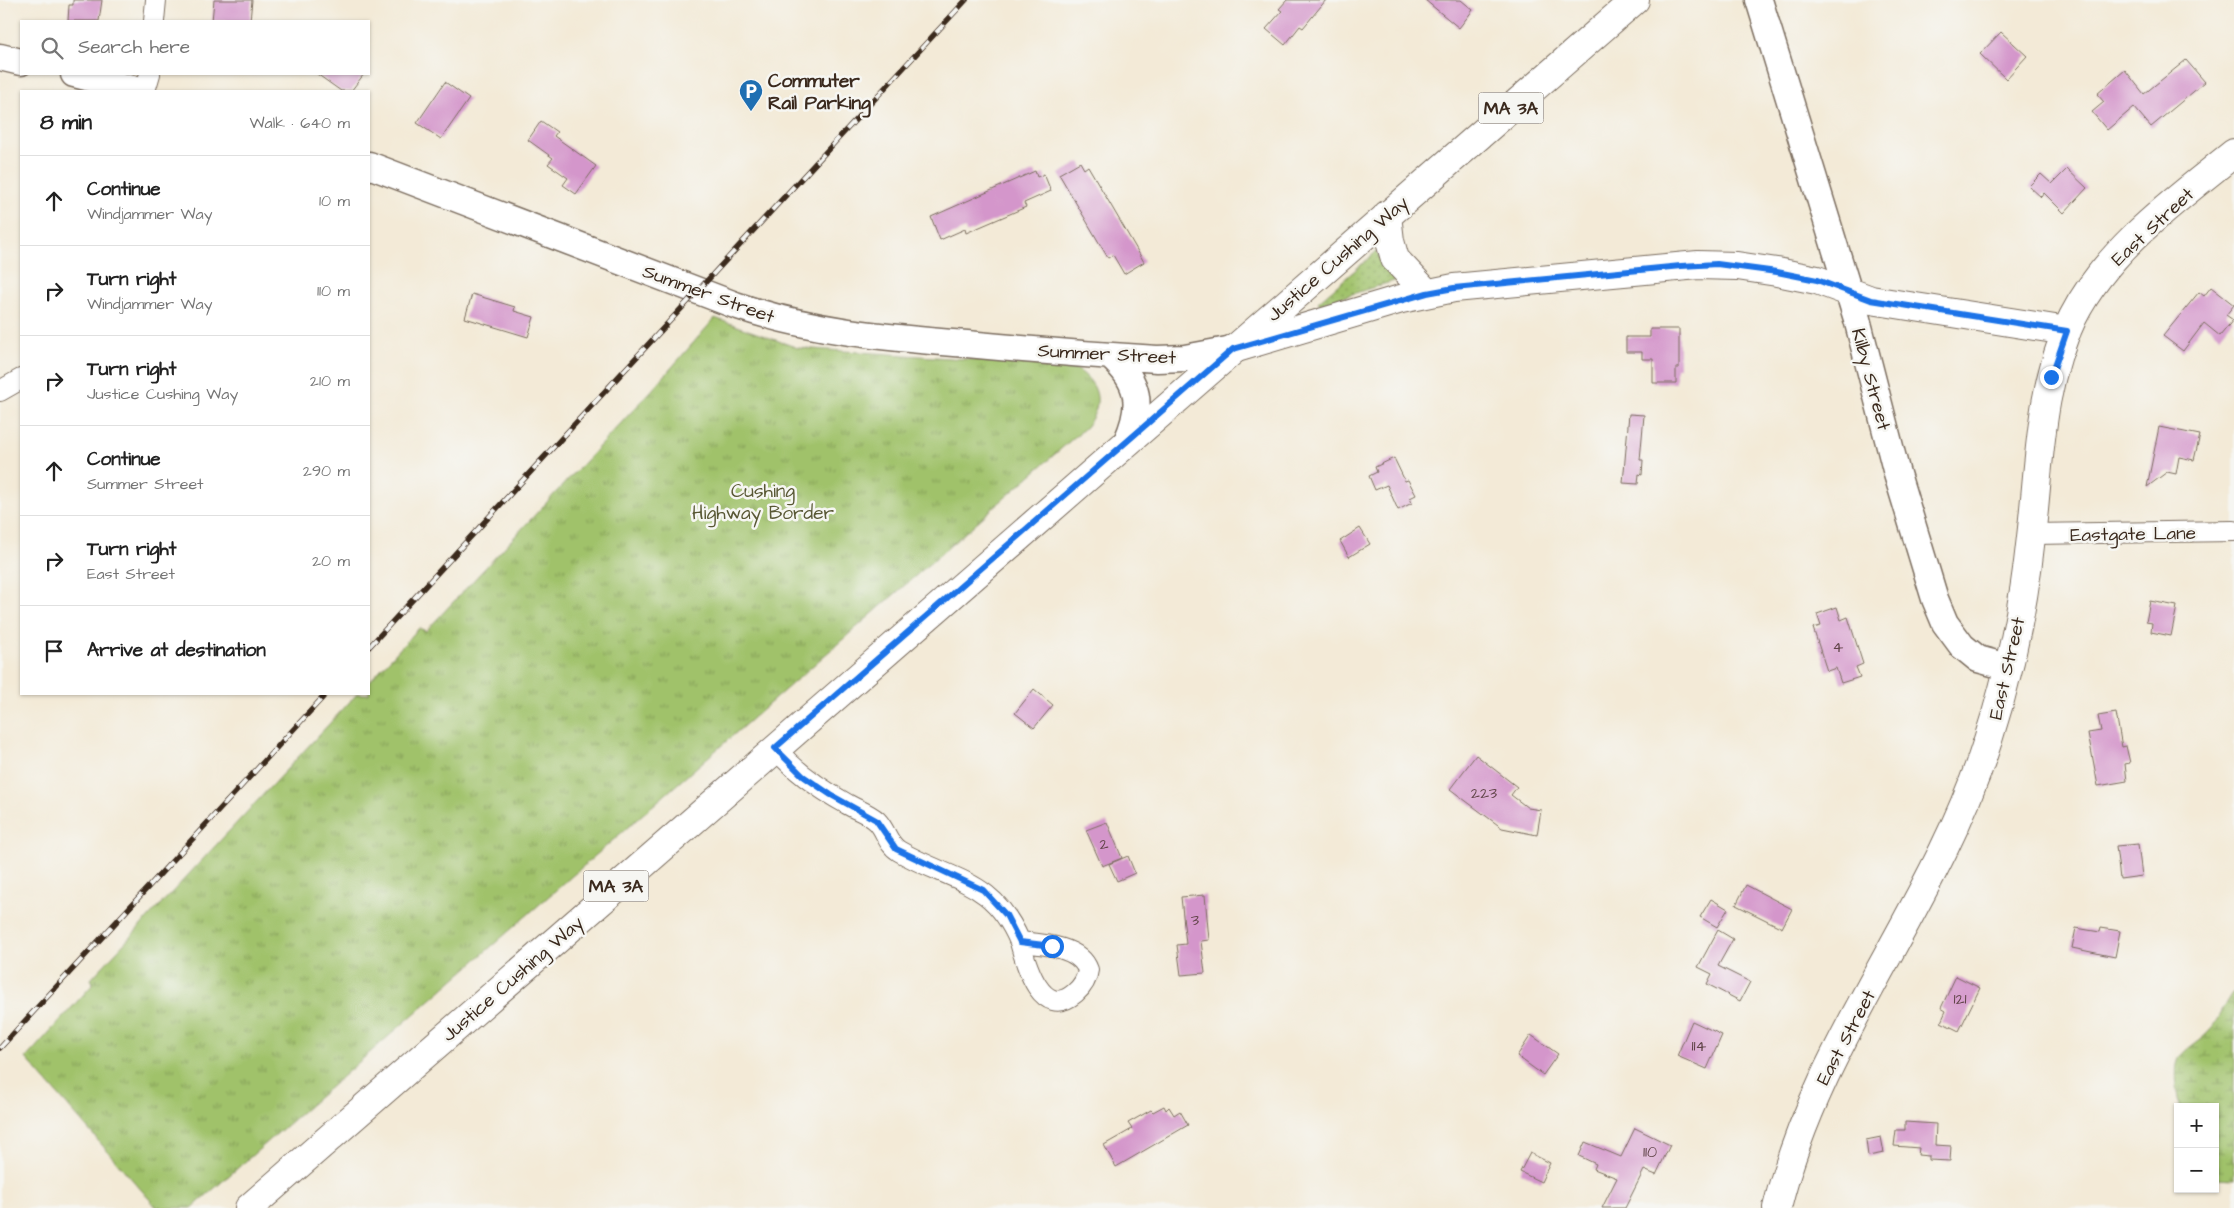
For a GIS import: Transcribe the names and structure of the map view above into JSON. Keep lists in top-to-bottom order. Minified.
{"streets":{"main road":["MA 3A","East Street","Justice Cushing Way","Summer Street"],"street":["Kilby Street","Eastgate Lane"]},"crossings":[["East Street","Summer Street"],["East Street","Kilby Street"],["East Street","Eastgate Lane"],["Justice Cushing Way","Summer Street"],["Summer Street","Kilby Street"]],"parks":["Cushing Highway Border"],"places":{"parking":["Commuter Rail Parking"]},"house_numbers":["4","223","2","3","121","114","110"],"page":{"search":"Search here","heading":["8 min","Walk · 640 m"],"list":[["Continue","Windjammer Way","10 m"],["Turn right","Windjammer Way","110 m"],["Turn right","Justice Cushing Way","210 m"],["Continue","Summer Street","290 m"],["Turn right","East Street","20 m"],"Arrive at destination"],"map_buttons":["+","−"]}}
